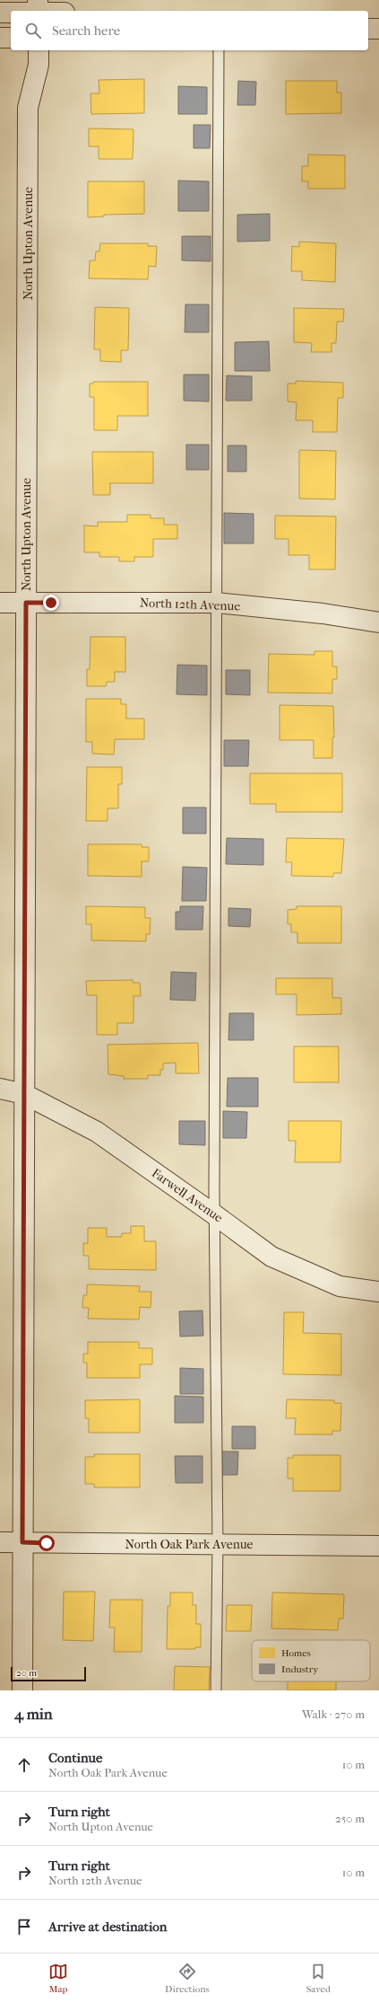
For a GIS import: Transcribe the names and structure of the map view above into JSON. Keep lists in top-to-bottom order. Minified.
{"streets":{"street":["North Upton Avenue","North 12th Avenue","Farwell Avenue","North Oak Park Avenue"]},"crossings":[["North Upton Avenue","North 12th Avenue"],["North Upton Avenue","Farwell Avenue"],["North Upton Avenue","North Oak Park Avenue"]],"legend":["Homes","Industry"],"scale_bar":"20 m","page":{"search":"Search here","scale":"20 m","heading":["4 min","Walk · 270 m"],"list":[["Continue","North Oak Park Avenue","10 m"],["Turn right","North Upton Avenue","250 m"],["Turn right","North 12th Avenue","10 m"],"Arrive at destination"],"nav":["Map","Directions","Saved"]}}
